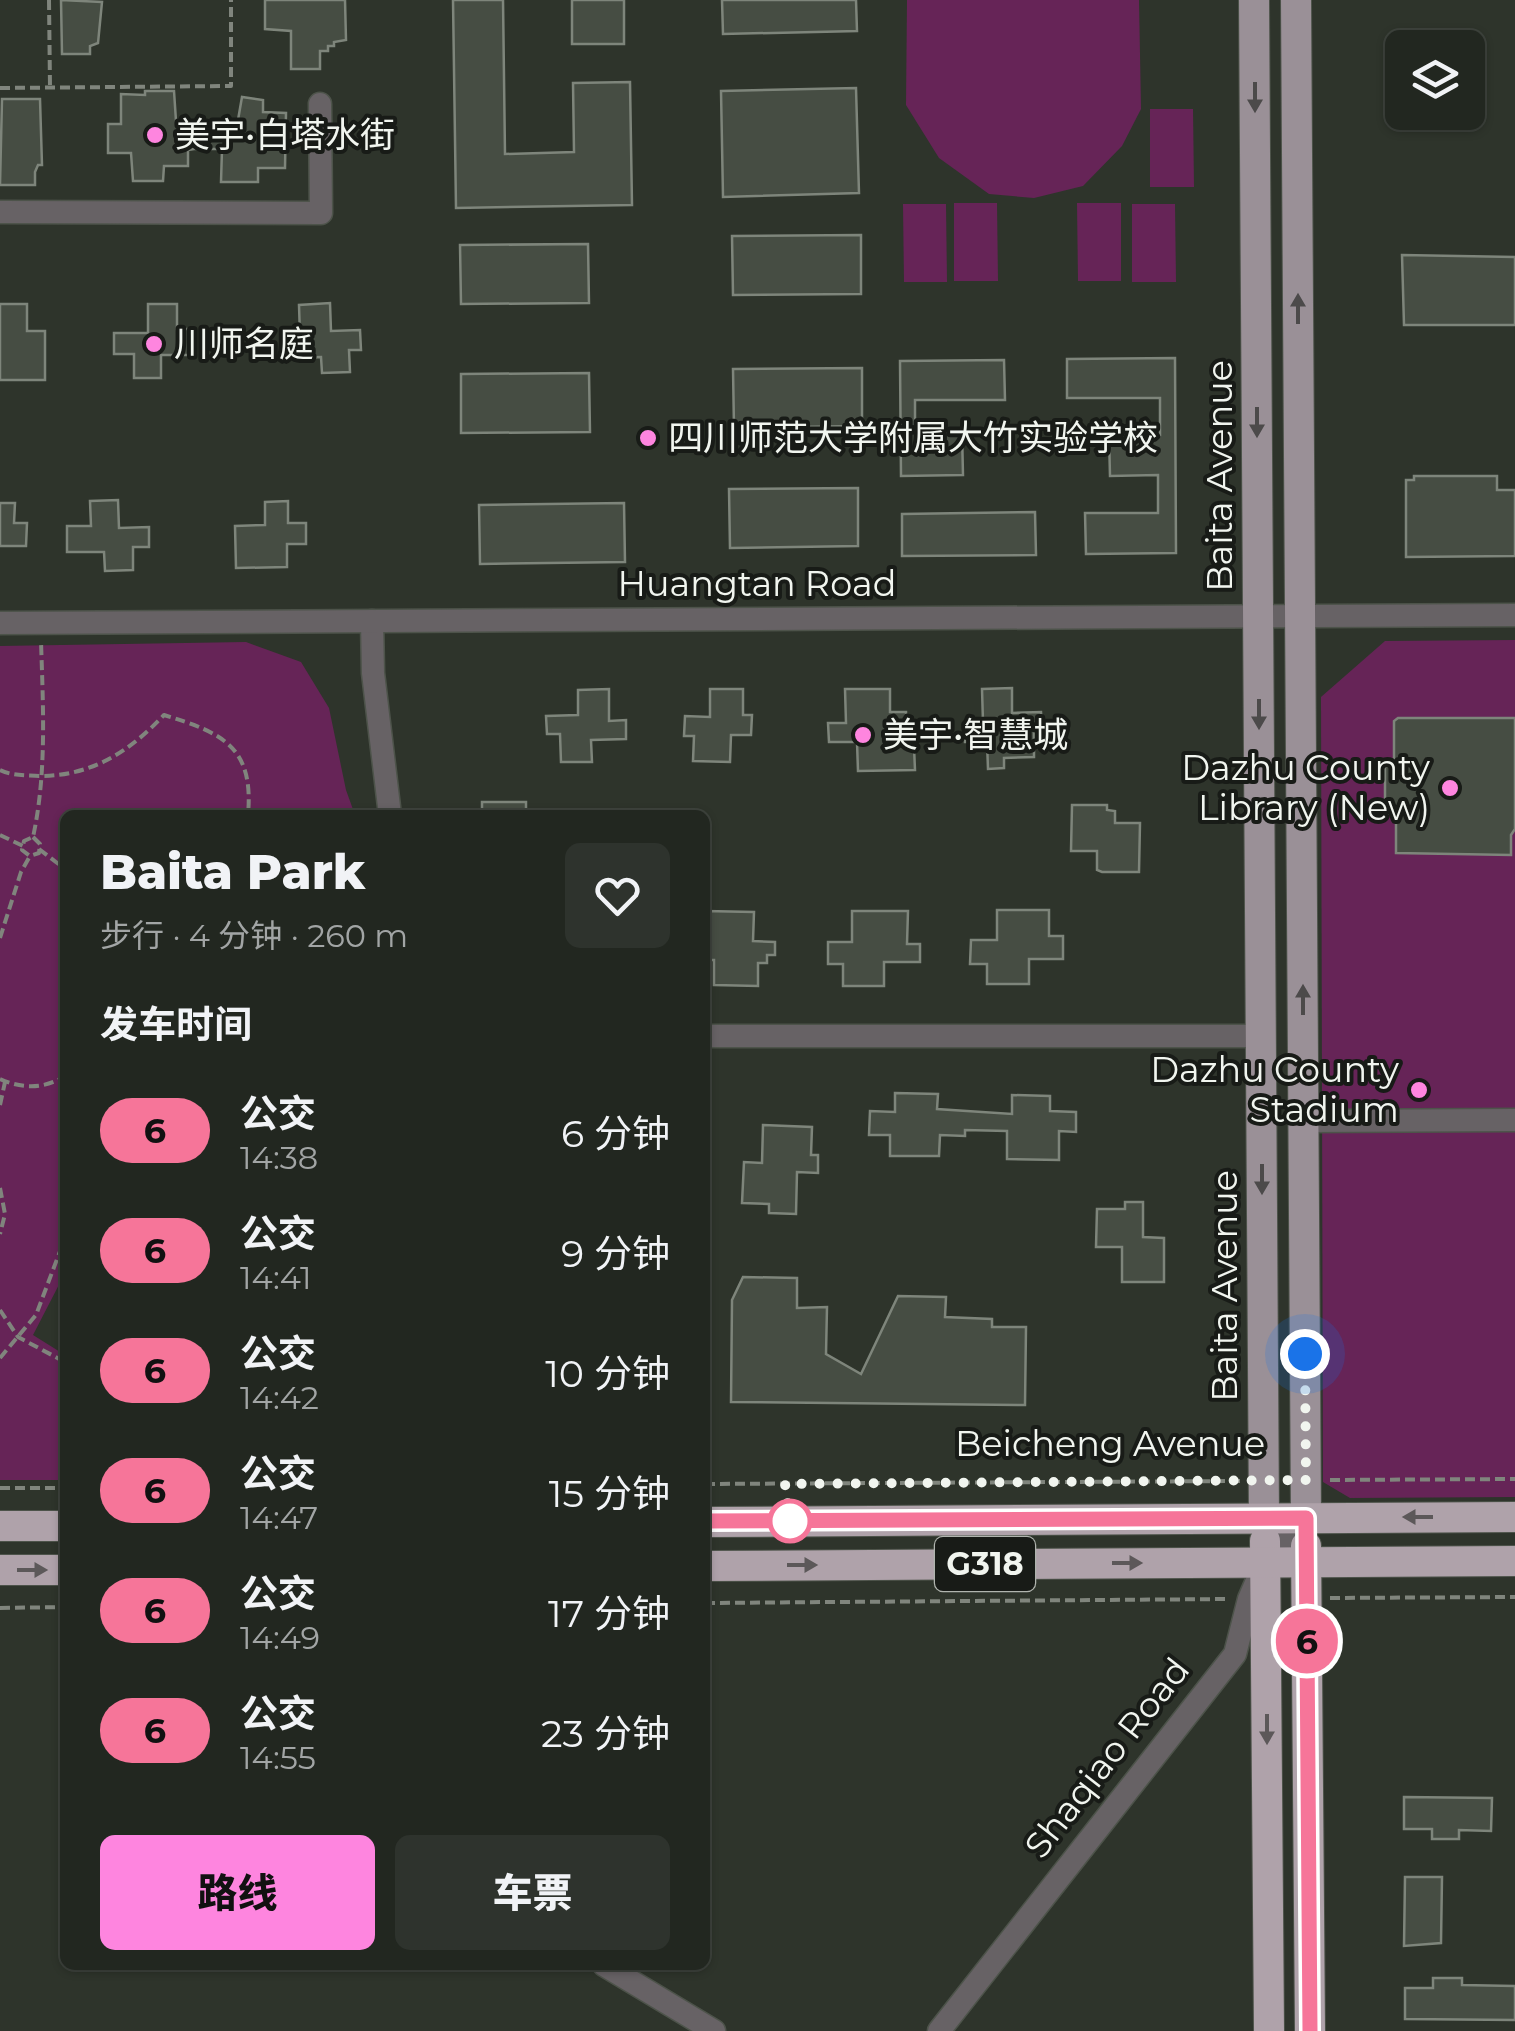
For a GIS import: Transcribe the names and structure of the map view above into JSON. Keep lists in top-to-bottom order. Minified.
{"streets":{"highway":["Baita Avenue","G318"],"street":["Huangtan Road","Shaqiao Road"],"path":["Beicheng Avenue"]},"crossings":[["Baita Avenue","Huangtan Road"],["Baita Avenue","Beicheng Avenue"],["Baita Avenue","G318"],["Baita Avenue","Shaqiao Road"],["G318","Shaqiao Road"]],"places":["美宇•白塔水街","川师名庭","四川师范大学附属大竹实验学校","美宇•智慧城","Dazhu County Library (New)","Dazhu County Stadium"],"lines":["bus line 6"],"page":{"on_map":"6","heading":[["Baita Park","步行 · 4 分钟 · 260 m"],"发车时间"],"list":[{"mark":"6","name":"公交","note":"14:38","value":"6 分钟"},{"mark":"6","name":"公交","note":"14:41","value":"9 分钟"},{"mark":"6","name":"公交","note":"14:42","value":"10 分钟"},{"mark":"6","name":"公交","note":"14:47","value":"15 分钟"},{"mark":"6","name":"公交","note":"14:49","value":"17 分钟"},{"mark":"6","name":"公交","note":"14:55","value":"23 分钟"}],"buttons":["路线","车票"]}}
